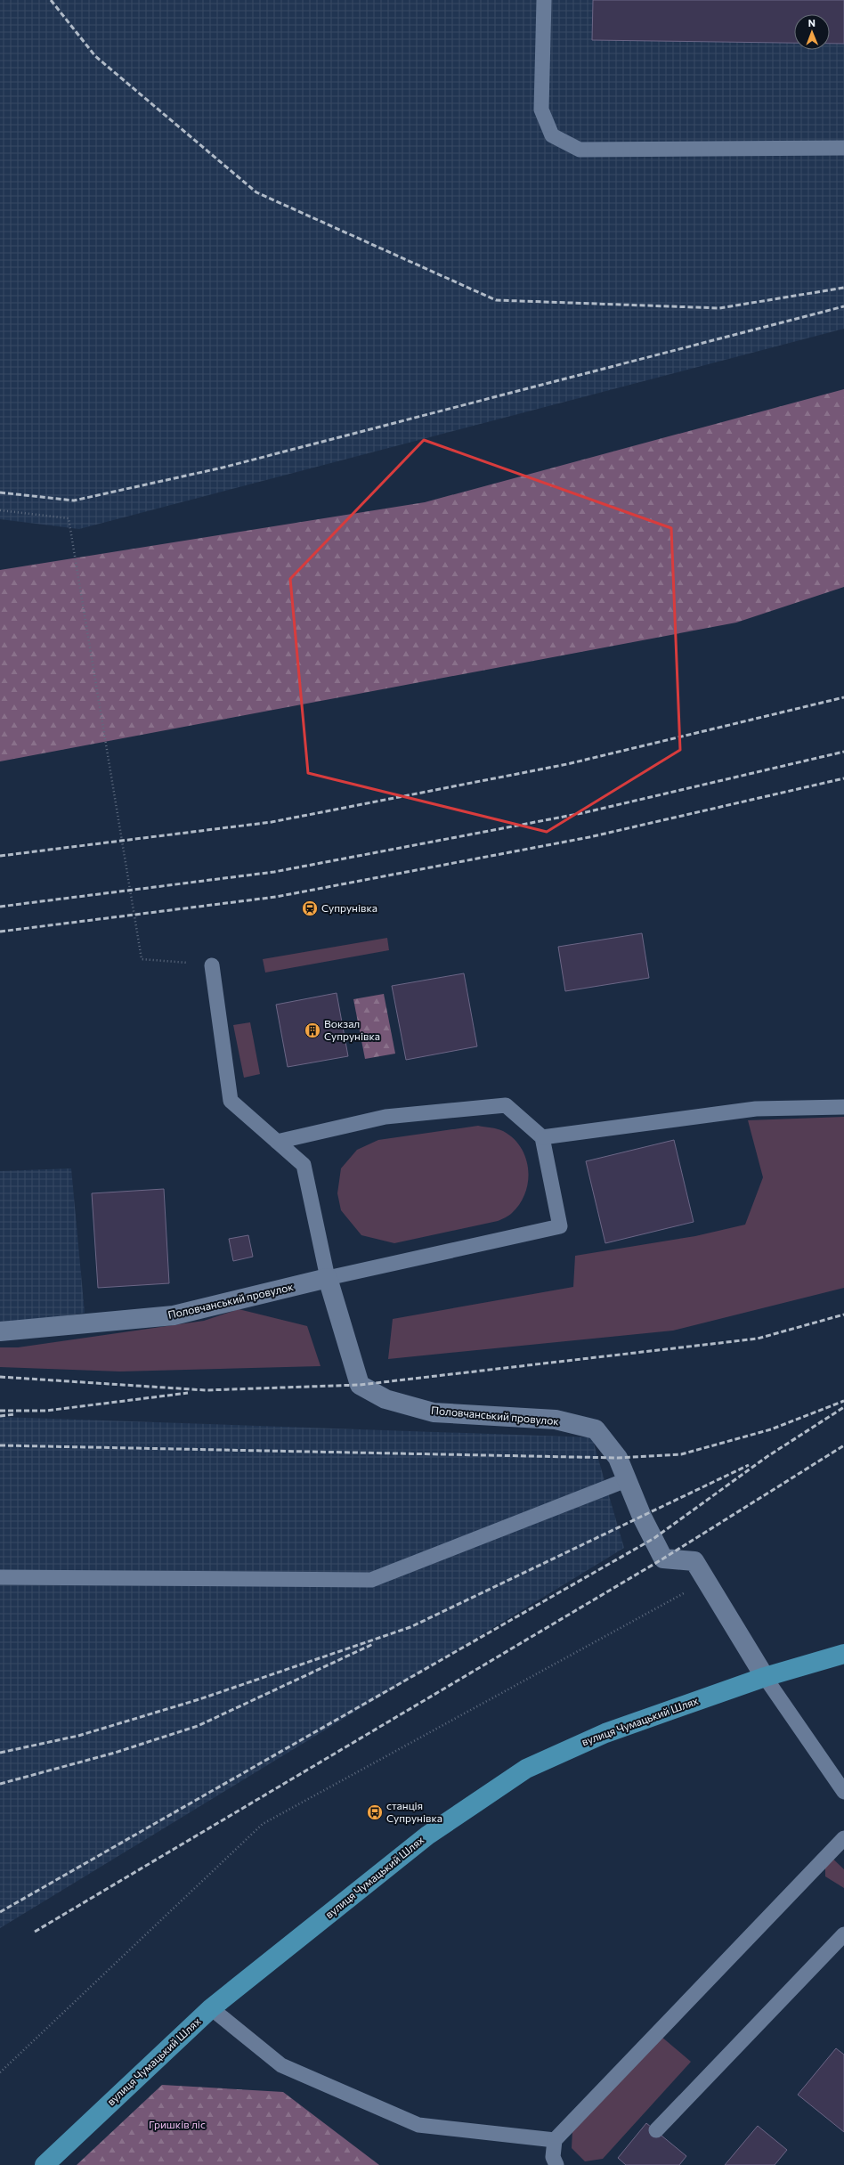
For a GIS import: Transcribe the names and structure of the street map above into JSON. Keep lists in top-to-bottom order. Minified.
{"streets":{"main road":["вулиця Чумацький Шлях"],"street":["Половчанський провулок"]},"crossings":[["Половчанський провулок","вулиця Чумацький Шлях"]],"parks":["Гришків ліс"],"places":{"station":["Супрунівка"],"building":["Вокзал Супрунівка"],"bus stop":["станція Супрунівка"]},"north":"top"}
